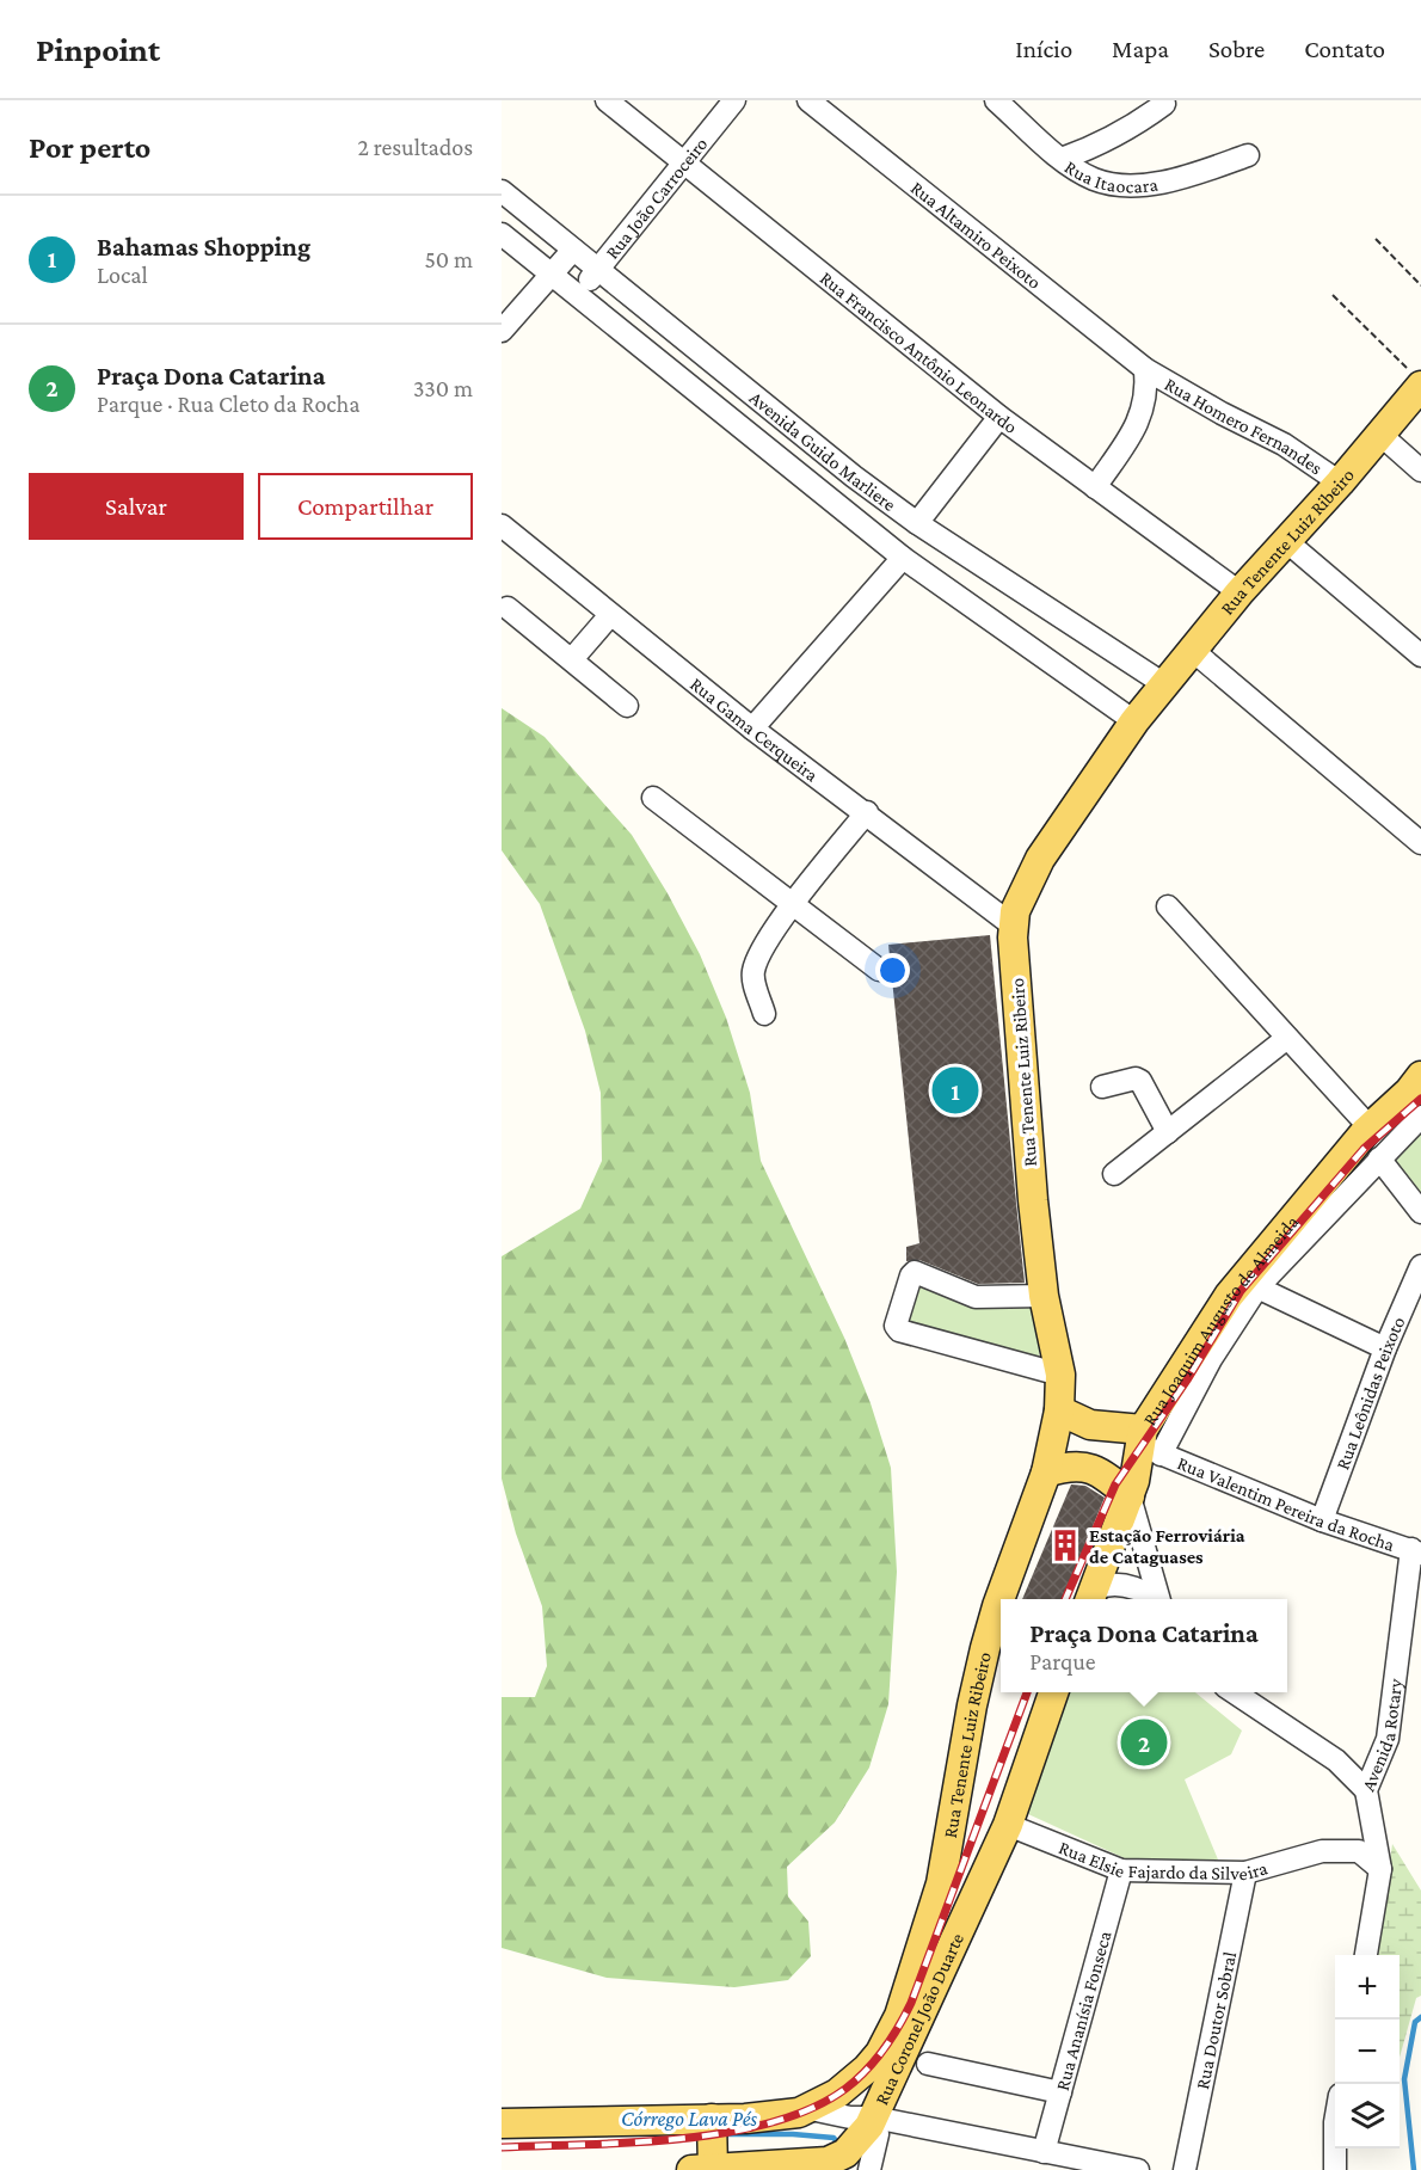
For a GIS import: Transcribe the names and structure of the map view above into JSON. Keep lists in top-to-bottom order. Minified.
{"streets":{"main road":["Rua Tenente Luiz Ribeiro","Rua Joaquim Augusto de Almeida","Rua Coronel João Duarte"],"street":["Rua Itaocara","Rua João Carroceiro","Rua Altamiro Peixoto","Rua Francisco Antônio Leonardo","Rua Homero Fernandes","Avenida Guido Marliere","Rua Gama Cerqueira","Rua Leônidas Peixoto","Rua Valentim Pereira da Rocha","Avenida Rotary","Rua Elsie Fajardo da Silveira","Rua Ananísia Fonseca","Rua Doutor Sobral"]},"crossings":[["Rua João Carroceiro","Rua Francisco Antônio Leonardo"],["Rua João Carroceiro","Avenida Guido Marliere"],["Rua Altamiro Peixoto","Rua Homero Fernandes"],["Rua Francisco Antônio Leonardo","Rua Tenente Luiz Ribeiro"],["Rua Homero Fernandes","Rua Tenente Luiz Ribeiro"],["Avenida Guido Marliere","Rua Tenente Luiz Ribeiro"],["Rua Tenente Luiz Ribeiro","Rua Gama Cerqueira"],["Rua Tenente Luiz Ribeiro","Rua Coronel João Duarte"],["Rua Joaquim Augusto de Almeida","Rua Valentim Pereira da Rocha"],["Rua Leônidas Peixoto","Rua Valentim Pereira da Rocha"],["Rua Valentim Pereira da Rocha","Avenida Rotary"],["Avenida Rotary","Rua Elsie Fajardo da Silveira"],["Rua Elsie Fajardo da Silveira","Rua Ananísia Fonseca"],["Rua Elsie Fajardo da Silveira","Rua Coronel João Duarte"],["Rua Elsie Fajardo da Silveira","Rua Doutor Sobral"]],"water":["Córrego Lava Pés"],"places":{"building":["Estação Ferroviária de Cataguases"]},"page":{"header":"Pinpoint","nav":["Início","Mapa","Sobre","Contato"],"heading":["Por perto","2 resultados"],"list":[{"mark":"1","name":"Bahamas Shopping","note":"Local","value":"50 m"},{"mark":"2","name":"Praça Dona Catarina","note":"Parque · Rua Cleto da Rocha","value":"330 m"}],"buttons":["Salvar","Compartilhar"],"pins":["1","2"],"popup":["Praça Dona Catarina","Parque"],"map_buttons":["+","−"]}}
